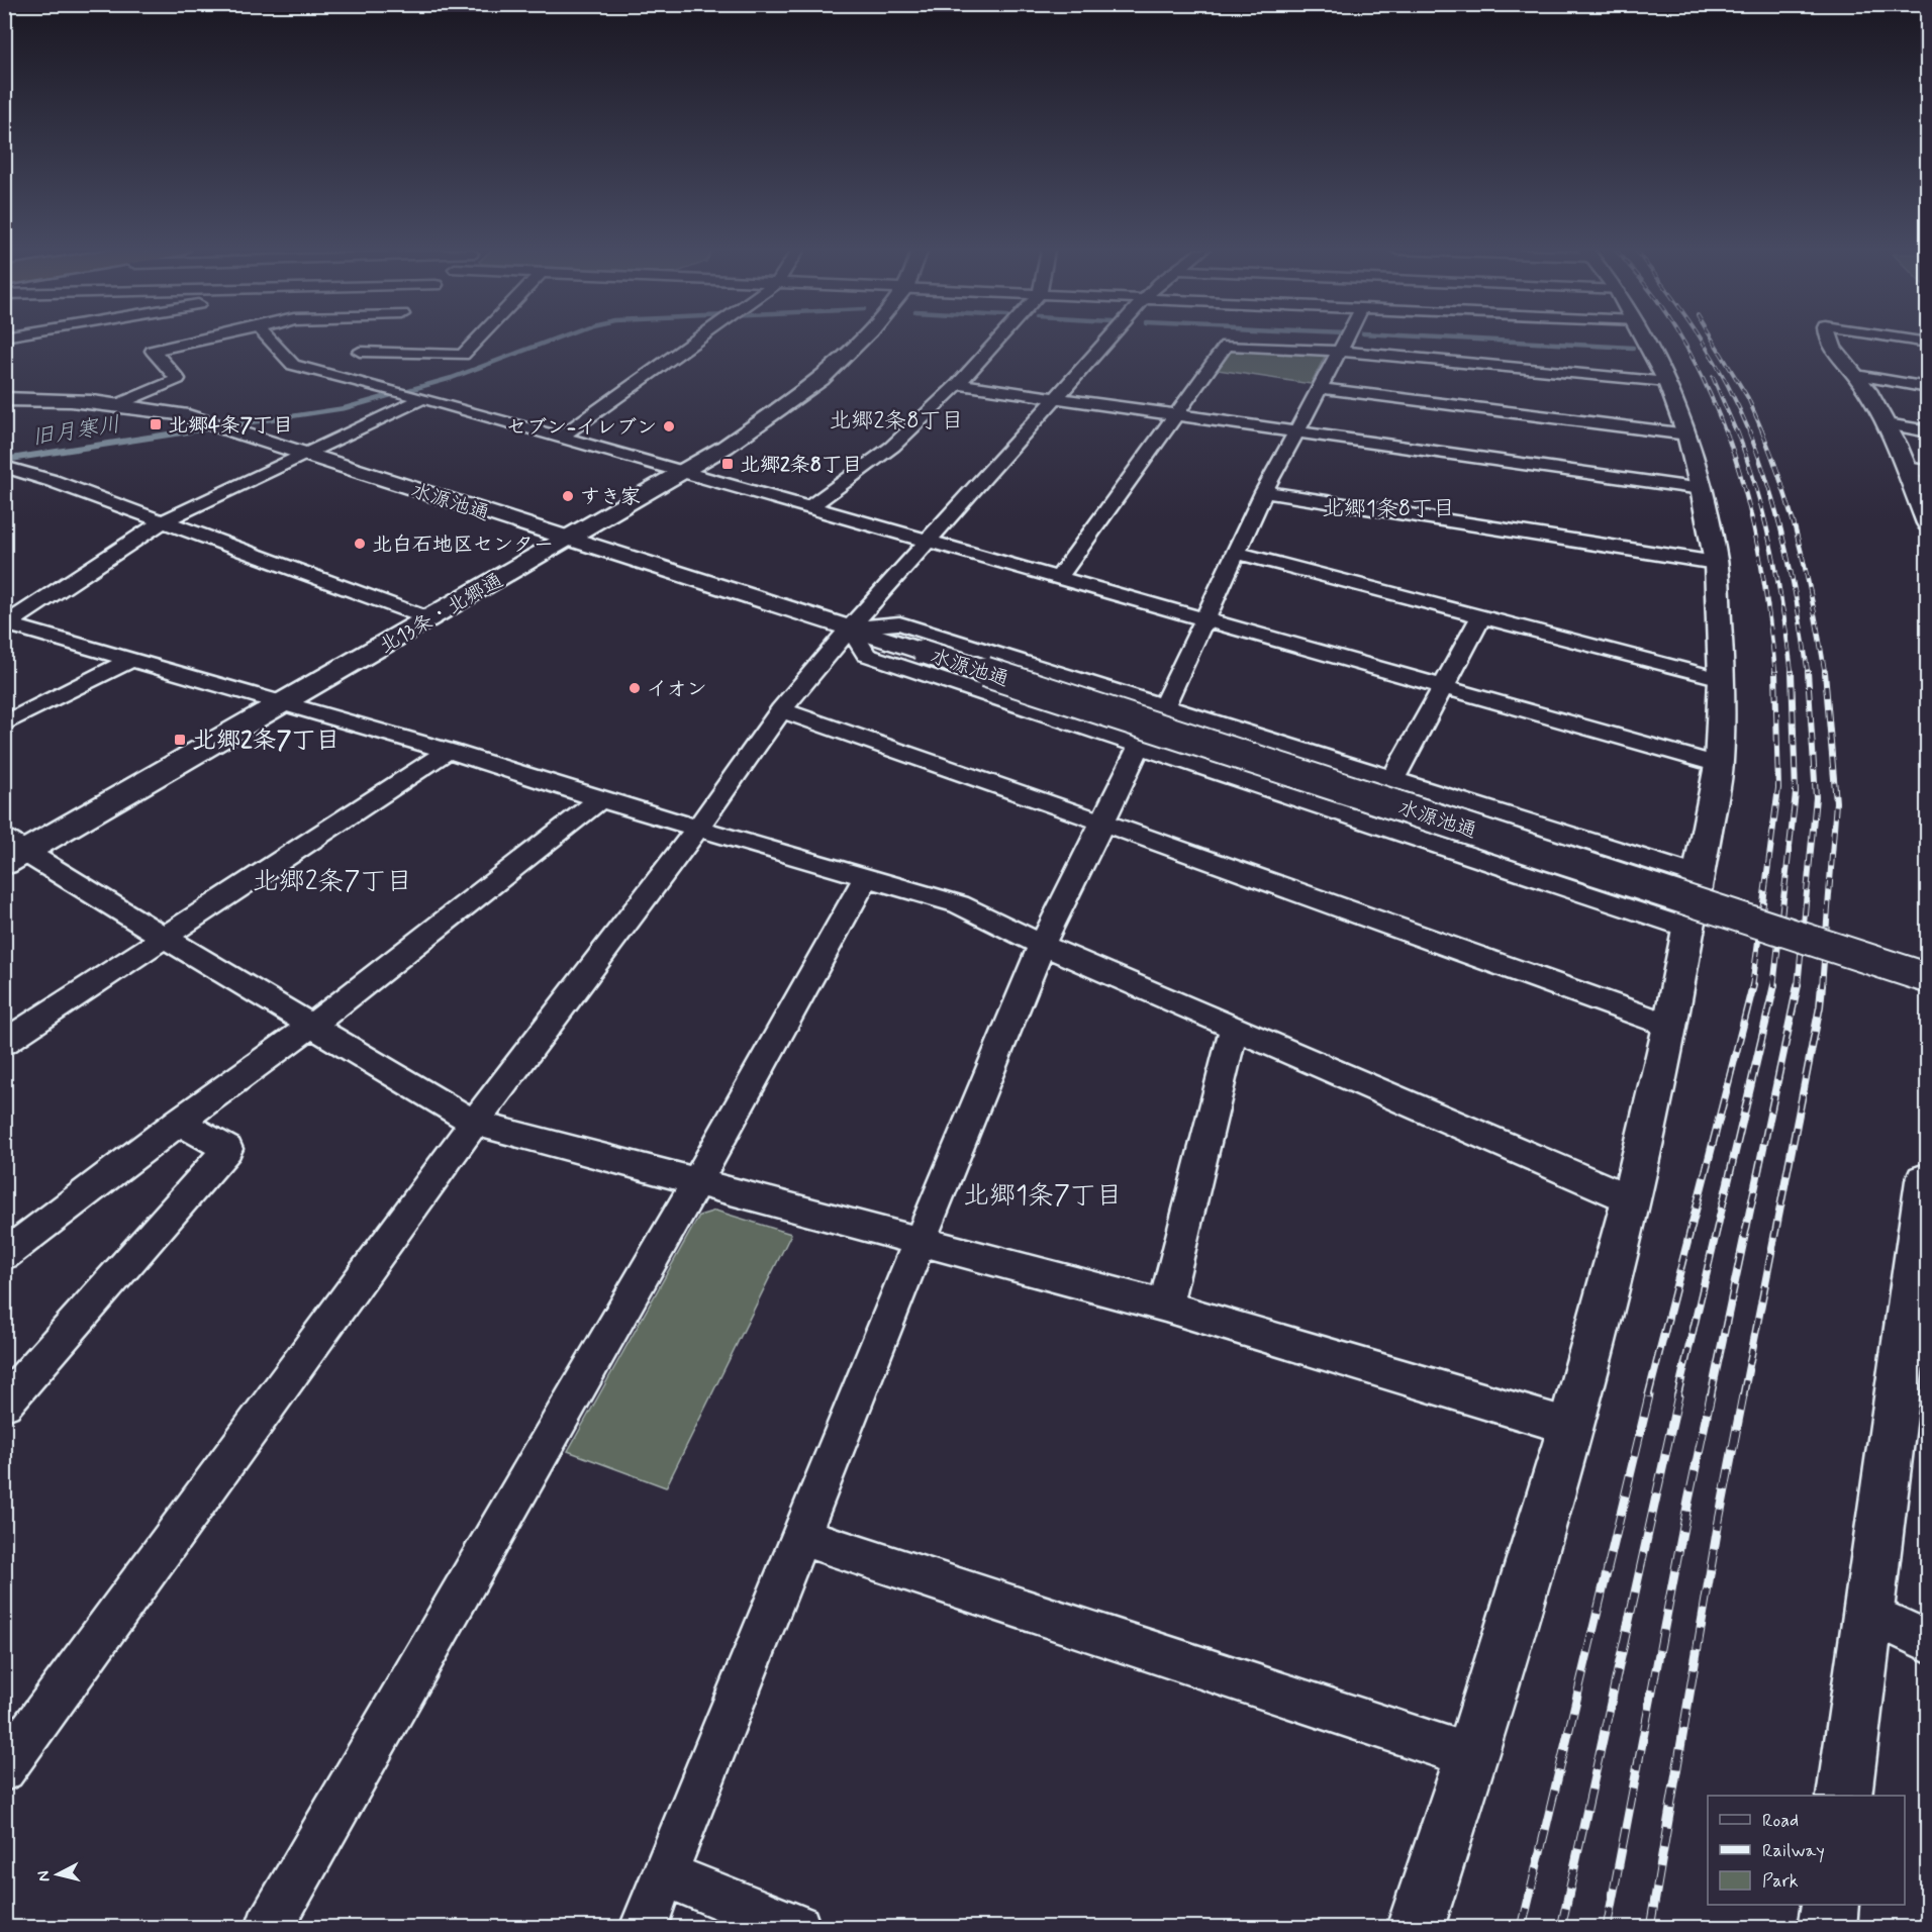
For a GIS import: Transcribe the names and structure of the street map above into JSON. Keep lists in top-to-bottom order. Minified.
{"streets":{"street":["水源池通","北13条・北郷通"]},"crossings":[["水源池通","北13条・北郷通"]],"districts":["北郷2条8丁目","北郷1条8丁目","北郷2条7丁目","北郷1条7丁目"],"water":["旧月寒川"],"places":{"transit":["北郷4条7丁目","北郷2条8丁目","北郷2条7丁目"],"other":["セブン-イレブン","すき家","北白石地区センター","イオン"]},"legend":["Road","Railway","Park"],"north":"left"}
